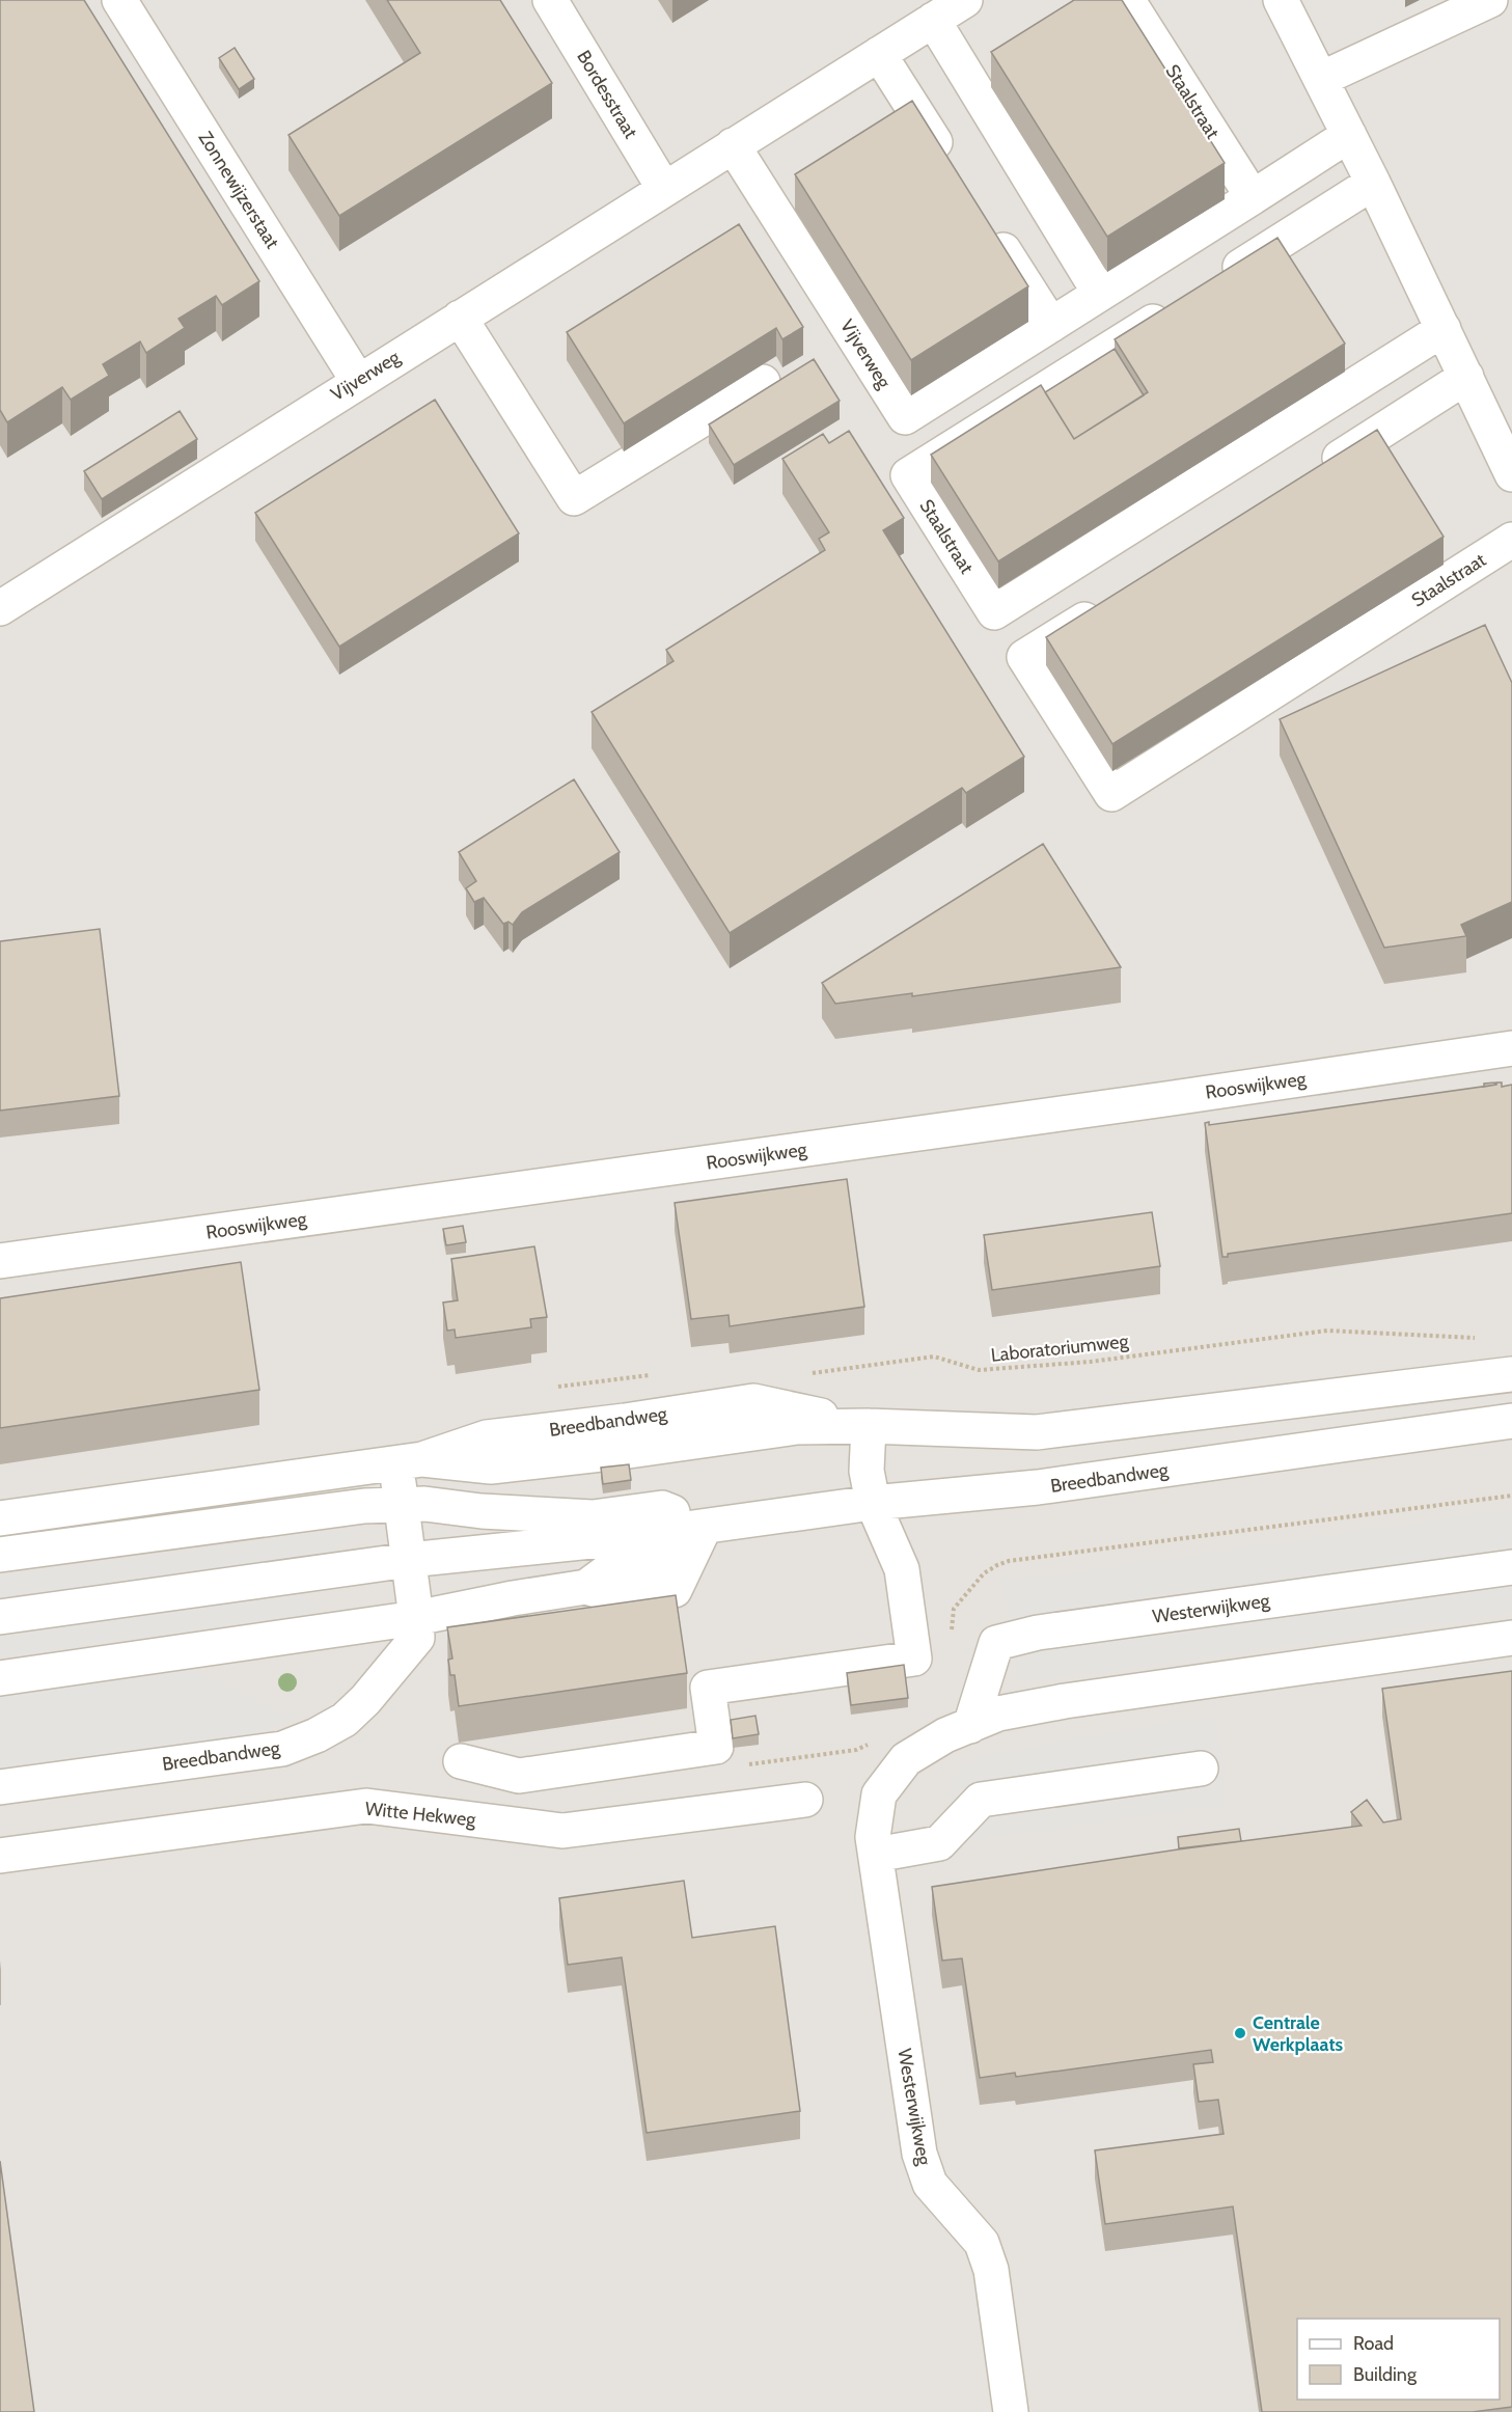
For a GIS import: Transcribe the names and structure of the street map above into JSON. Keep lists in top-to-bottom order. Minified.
{"streets":{"street":["Bordesstraat","Staalstraat","Zonnewijzerstaat","Vijverweg","Rooswijkweg","Breedbandweg","Westerwijkweg","Witte Hekweg"],"path":["Laboratoriumweg"]},"crossings":[["Bordesstraat","Vijverweg"],["Staalstraat","Vijverweg"],["Zonnewijzerstaat","Vijverweg"]],"places":["Centrale Werkplaats"],"legend":["Road","Building"]}
